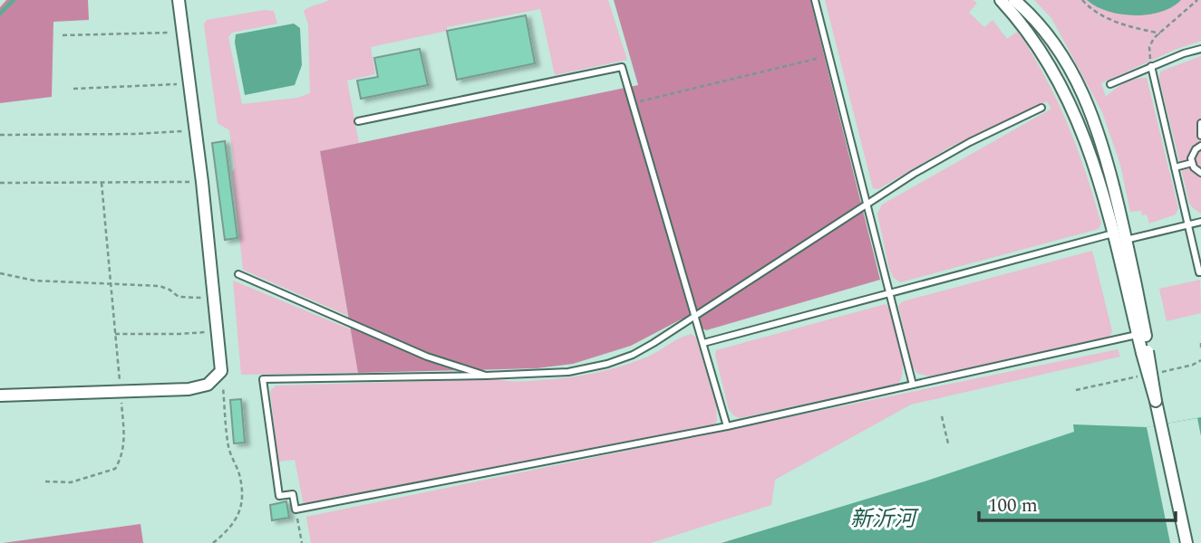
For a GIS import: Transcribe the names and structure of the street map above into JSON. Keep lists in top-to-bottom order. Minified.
{"water":["新沂河"],"scale_bar":"100 m"}
